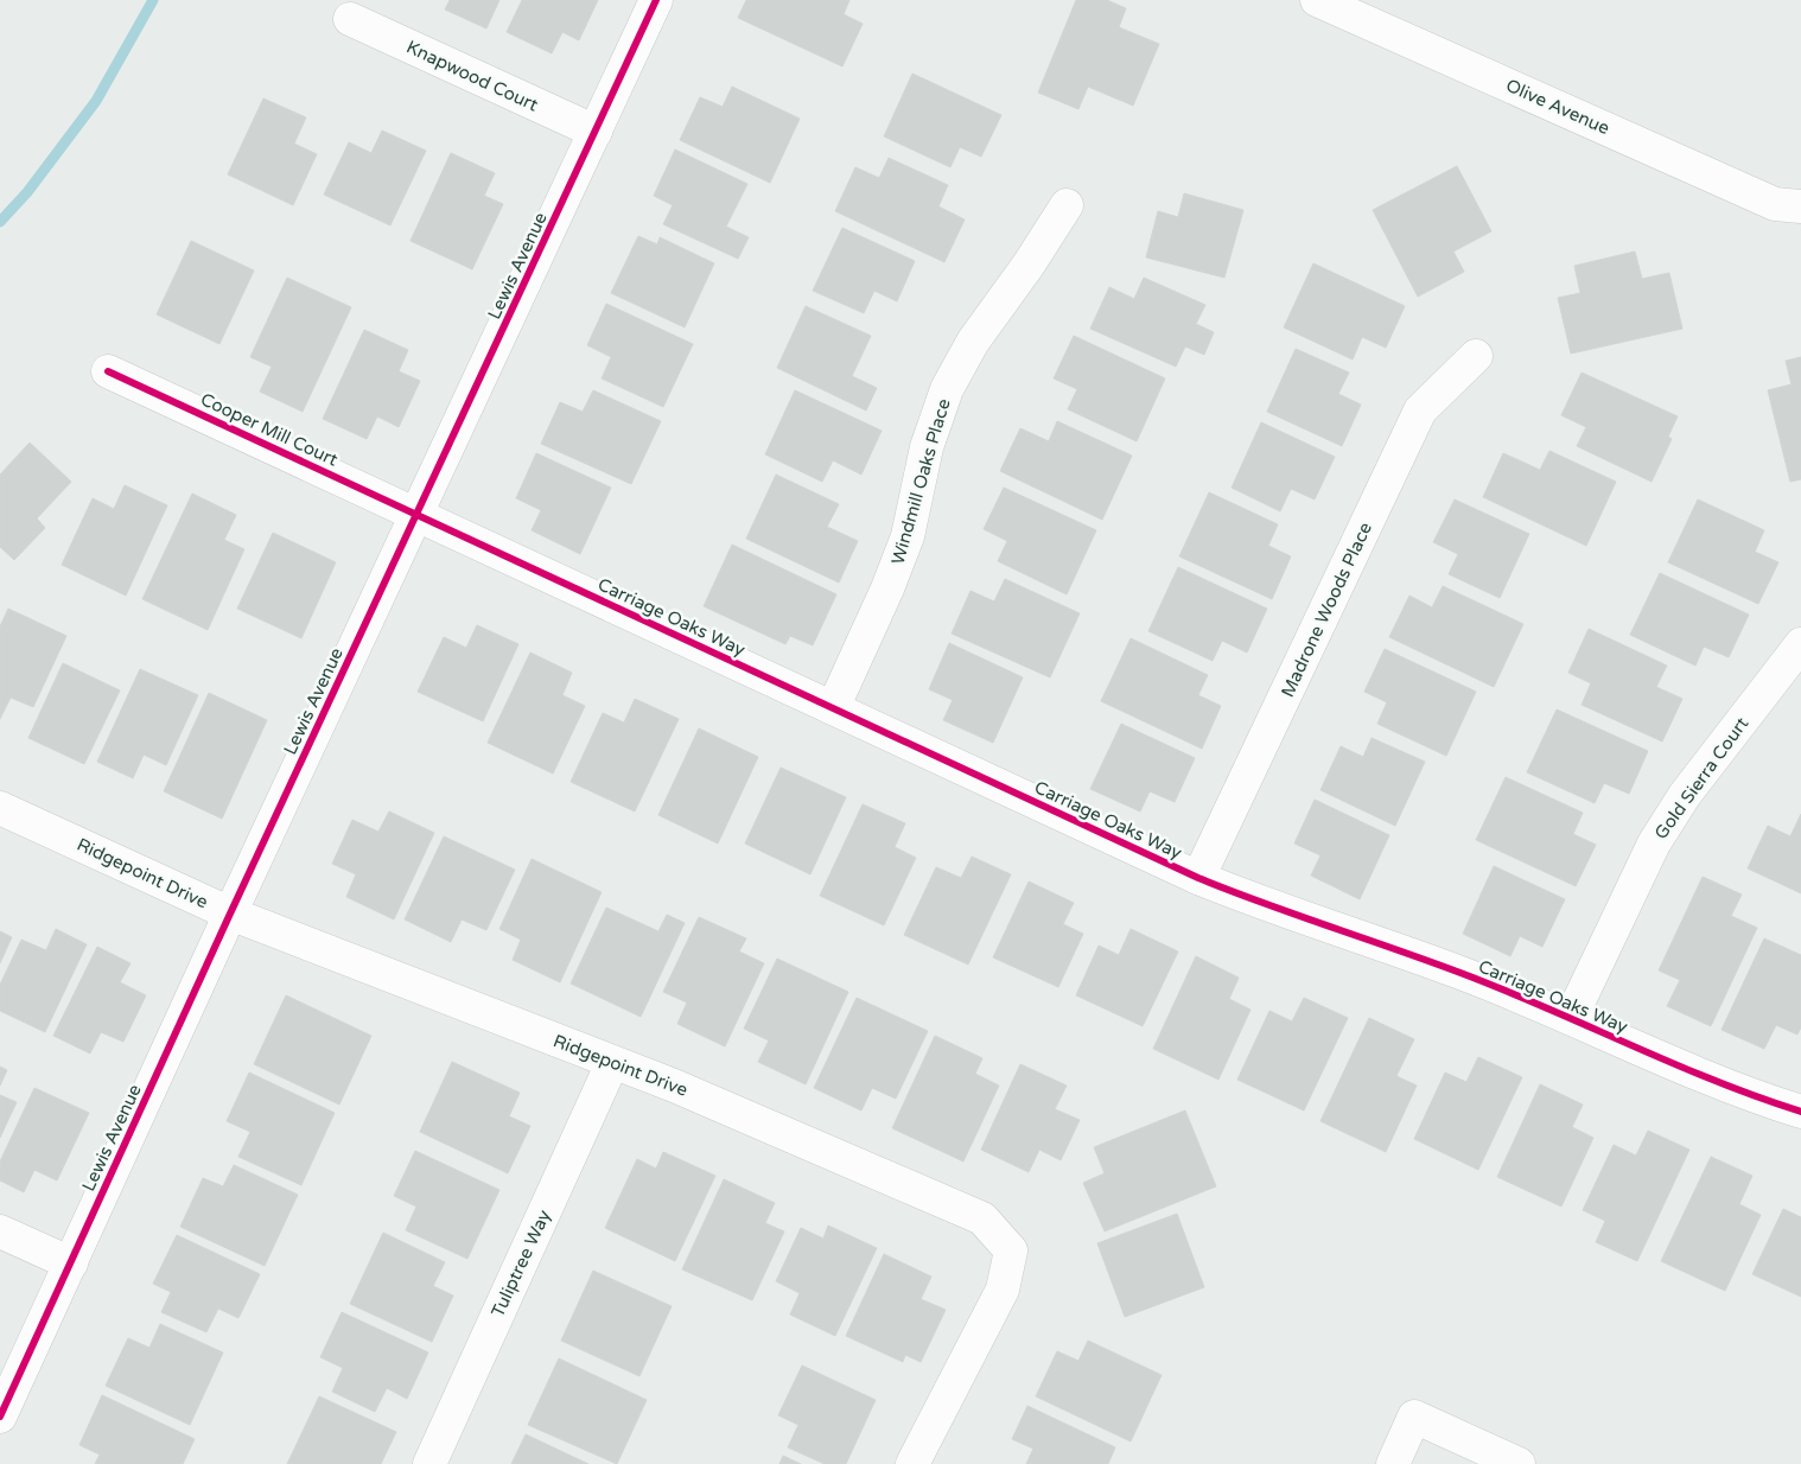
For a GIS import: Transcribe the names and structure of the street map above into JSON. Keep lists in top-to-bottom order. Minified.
{"streets":{"street":["Knapwood Court","Olive Avenue","Lewis Avenue","Cooper Mill Court","Windmill Oaks Place","Madrone Woods Place","Carriage Oaks Way","Gold Sierra Court","Ridgepoint Drive","Tuliptree Way"]},"crossings":[["Knapwood Court","Lewis Avenue"],["Lewis Avenue","Cooper Mill Court"],["Lewis Avenue","Carriage Oaks Way"],["Lewis Avenue","Ridgepoint Drive"],["Cooper Mill Court","Carriage Oaks Way"],["Windmill Oaks Place","Carriage Oaks Way"],["Madrone Woods Place","Carriage Oaks Way"],["Carriage Oaks Way","Gold Sierra Court"],["Ridgepoint Drive","Tuliptree Way"]]}
